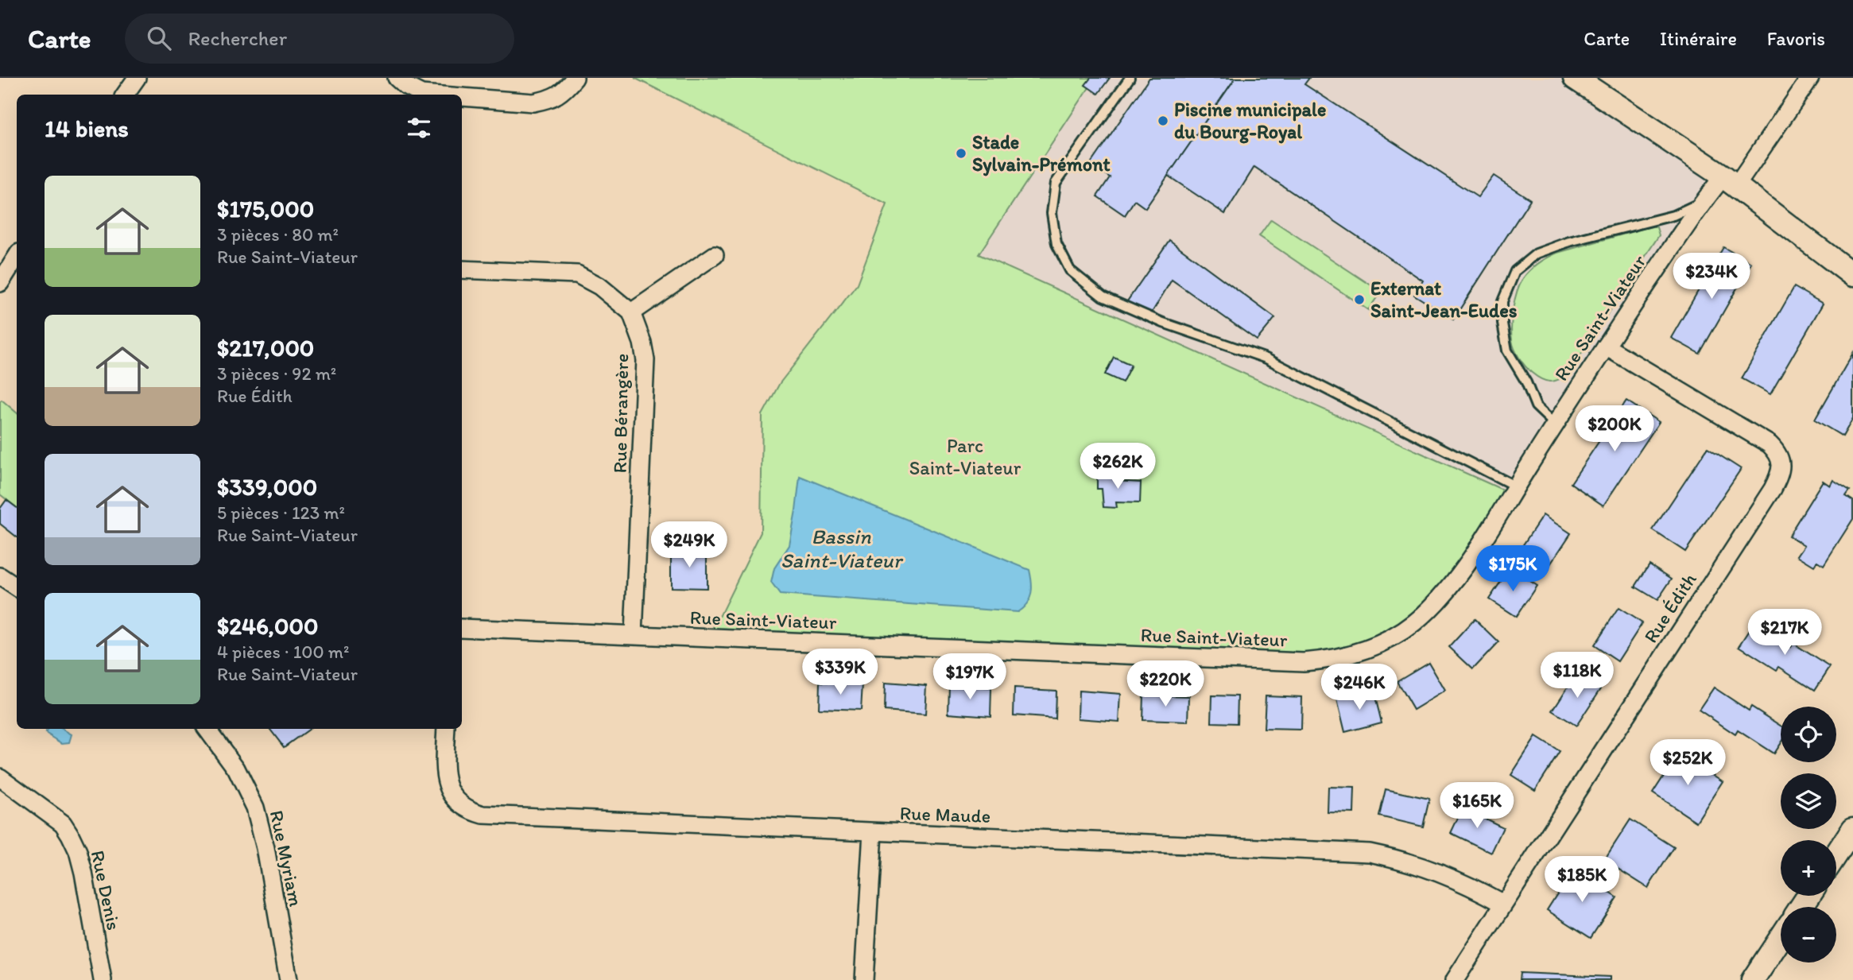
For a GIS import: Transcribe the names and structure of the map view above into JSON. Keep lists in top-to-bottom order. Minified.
{"streets":{"street":["Rue Saint-Viateur","Rue Bérangère","Rue Édith","Rue Maude","Rue Myriam","Rue Denis"]},"crossings":[["Rue Saint-Viateur","Rue Bérangère"],["Rue Saint-Viateur","Rue Édith"],["Rue Édith","Rue Maude"]],"water":["Bassin Saint-Viateur"],"parks":["Parc Saint-Viateur"],"places":["Piscine municipale du Bourg-Royal","Stade Sylvain-Prémont","Externat Saint-Jean-Eudes"],"page":{"header":"Carte","search":"Rechercher","nav":["Carte","Itinéraire","Favoris"],"heading":"14 biens","list":[{"name":"$175,000","note":"3 pièces · 80 m² · Rue Saint-Viateur"},{"name":"$217,000","note":"3 pièces · 92 m² · Rue Édith"},{"name":"$339,000","note":"5 pièces · 123 m² · Rue Saint-Viateur"},{"name":"$246,000","note":"4 pièces · 100 m² · Rue Saint-Viateur"}],"price":["$234K","$200K","$262K","$249K","$175K","$217K","$339K","$118K","$197K","$220K","$246K","$252K","$165K","$185K"],"map_buttons":["+","−"]}}
